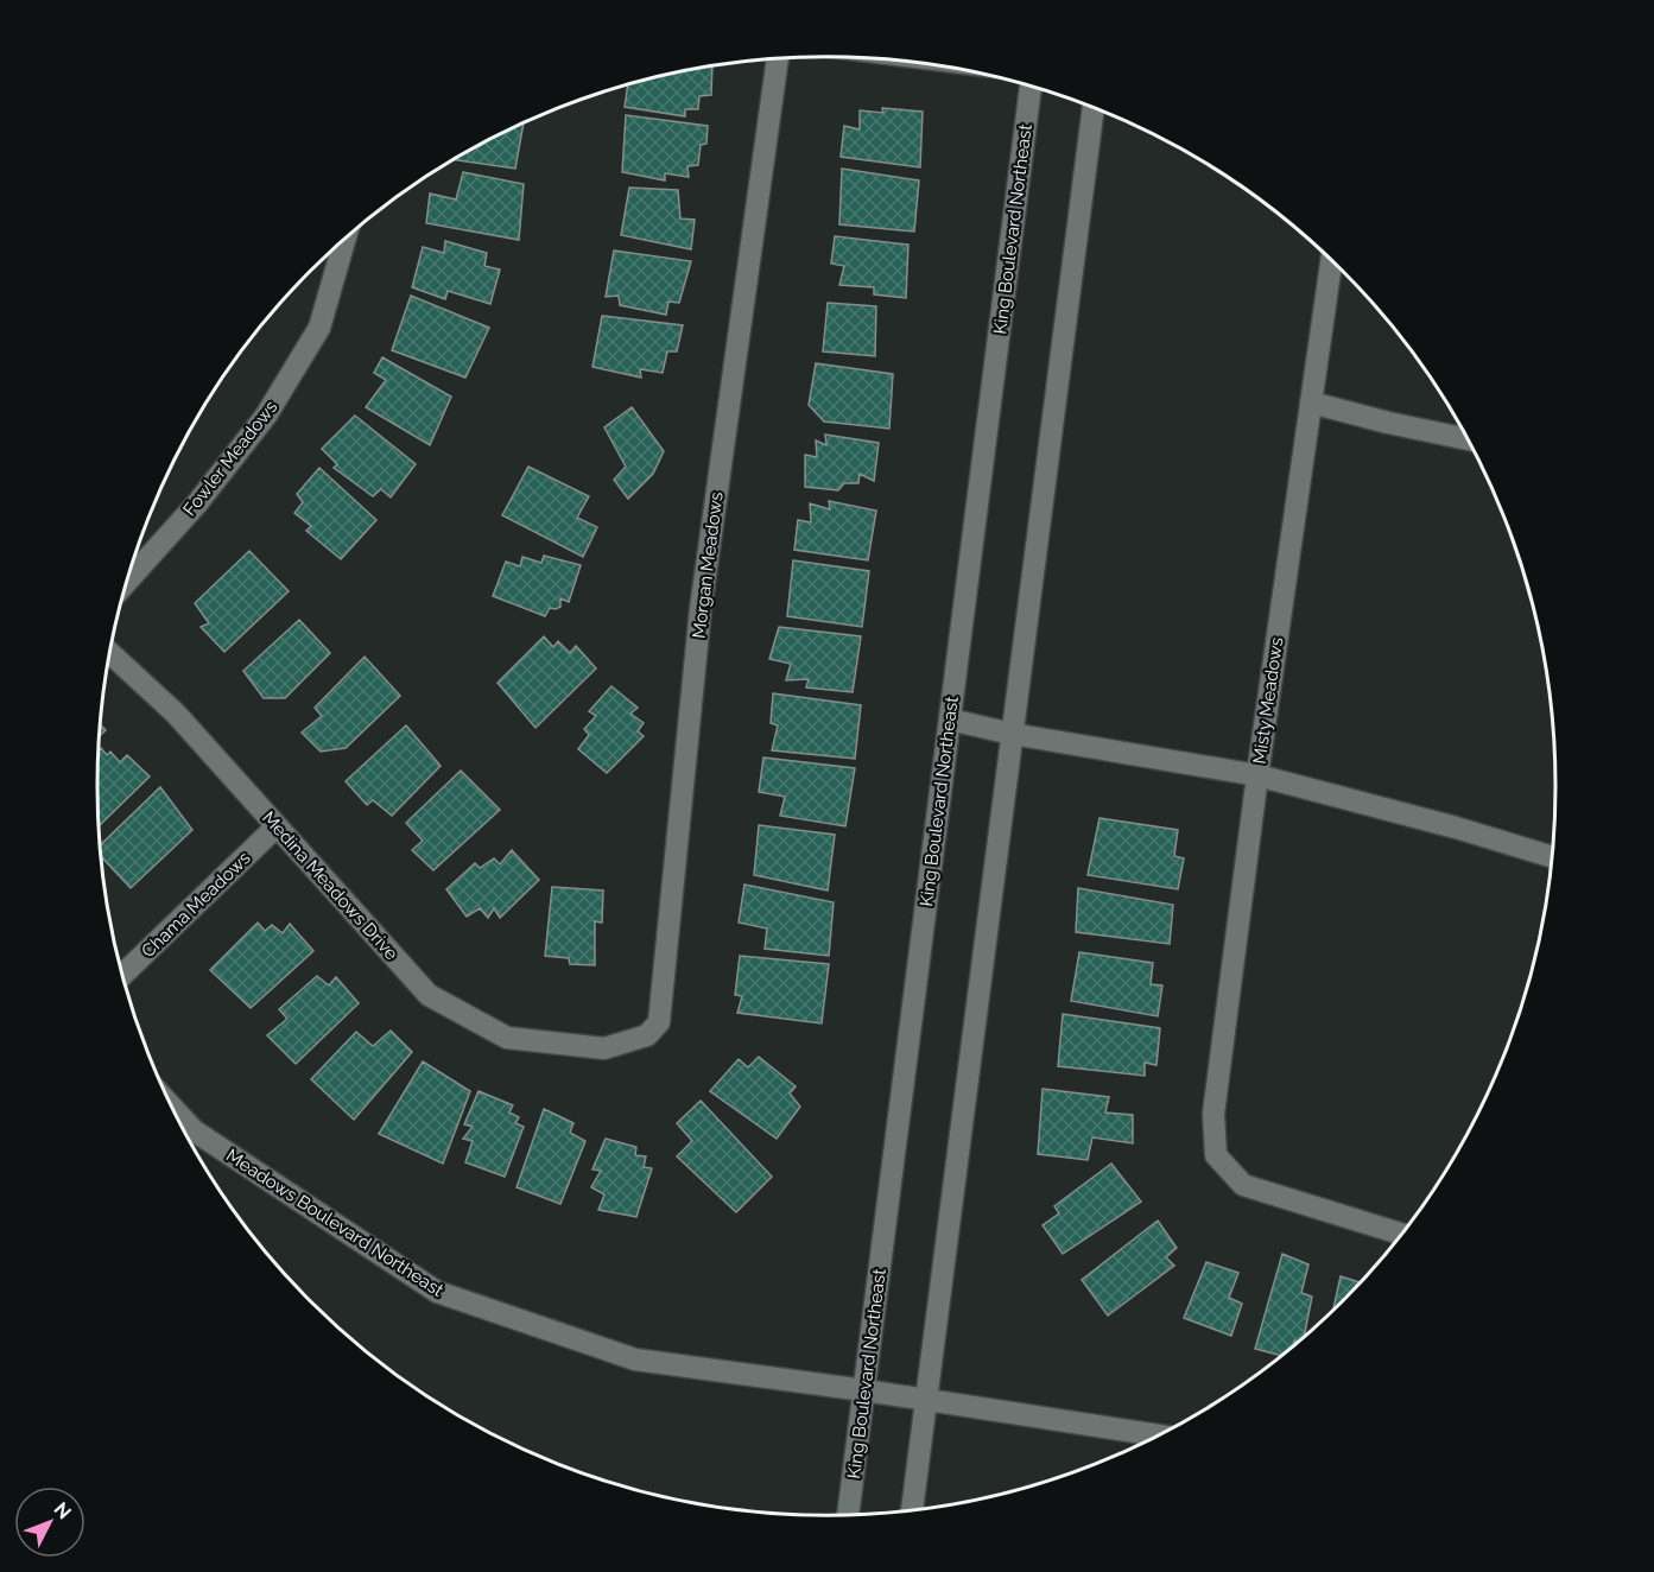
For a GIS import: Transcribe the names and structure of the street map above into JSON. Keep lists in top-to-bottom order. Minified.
{"streets":{"street":["King Boulevard Northeast","Fowler Meadows","Morgan Meadows","Misty Meadows","Medina Meadows Drive","Chama Meadows","Meadows Boulevard Northeast"]},"crossings":[["King Boulevard Northeast","Meadows Boulevard Northeast"],["Morgan Meadows","Medina Meadows Drive"],["Medina Meadows Drive","Chama Meadows"]],"north":"top right"}
